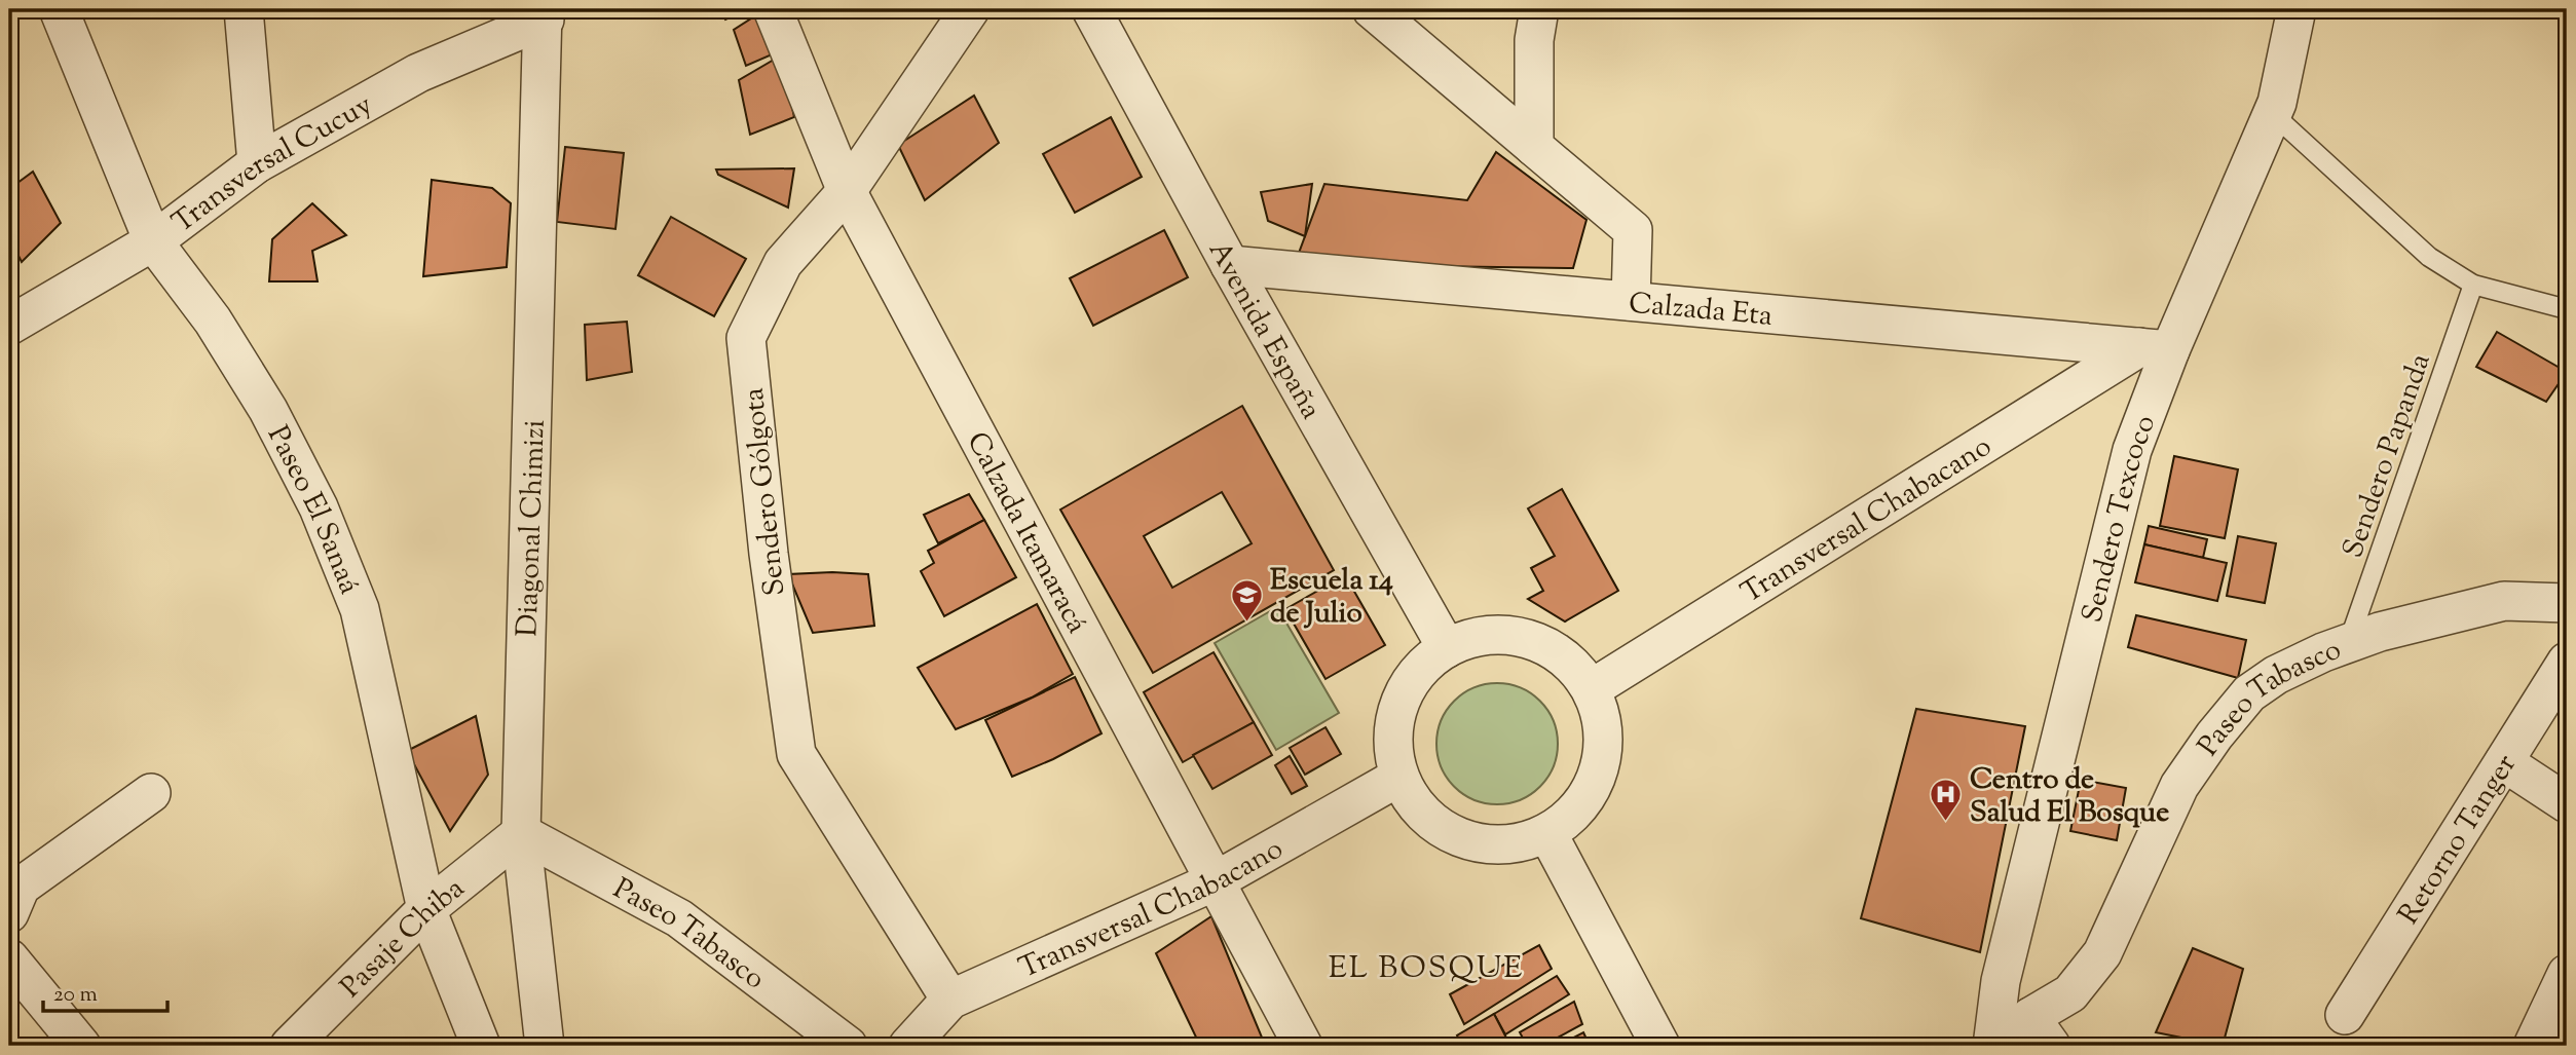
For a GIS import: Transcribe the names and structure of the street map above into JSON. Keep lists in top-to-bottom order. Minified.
{"streets":{"street":["Transversal Cucuy","Calzada Eta","Avenida España","Sendero Gólgota","Paseo El Sanaá","Transversal Chabacano","Sendero Texcoco","Diagonal Chimizi","Calzada Itamaracá","Paseo Tabasco","Retorno Tanger","Pasaje Chiba"],"lane":["Sendero Papanda"]},"crossings":[["Transversal Cucuy","Paseo El Sanaá"],["Transversal Cucuy","Diagonal Chimizi"],["Calzada Eta","Avenida España"],["Calzada Eta","Transversal Chabacano"],["Calzada Eta","Sendero Texcoco"],["Avenida España","Transversal Chabacano"],["Sendero Papanda","Paseo Tabasco"],["Sendero Gólgota","Transversal Chabacano"],["Sendero Gólgota","Calzada Itamaracá"],["Paseo El Sanaá","Pasaje Chiba"],["Transversal Chabacano","Sendero Texcoco"],["Transversal Chabacano","Calzada Itamaracá"],["Diagonal Chimizi","Paseo Tabasco"],["Diagonal Chimizi","Pasaje Chiba"],["Paseo Tabasco","Pasaje Chiba"]],"districts":["EL BOSQUE"],"places":{"school or university":["Escuela 14 de Julio"],"hospital":["Centro de Salud El Bosque"]},"scale_bar":"20 m"}
